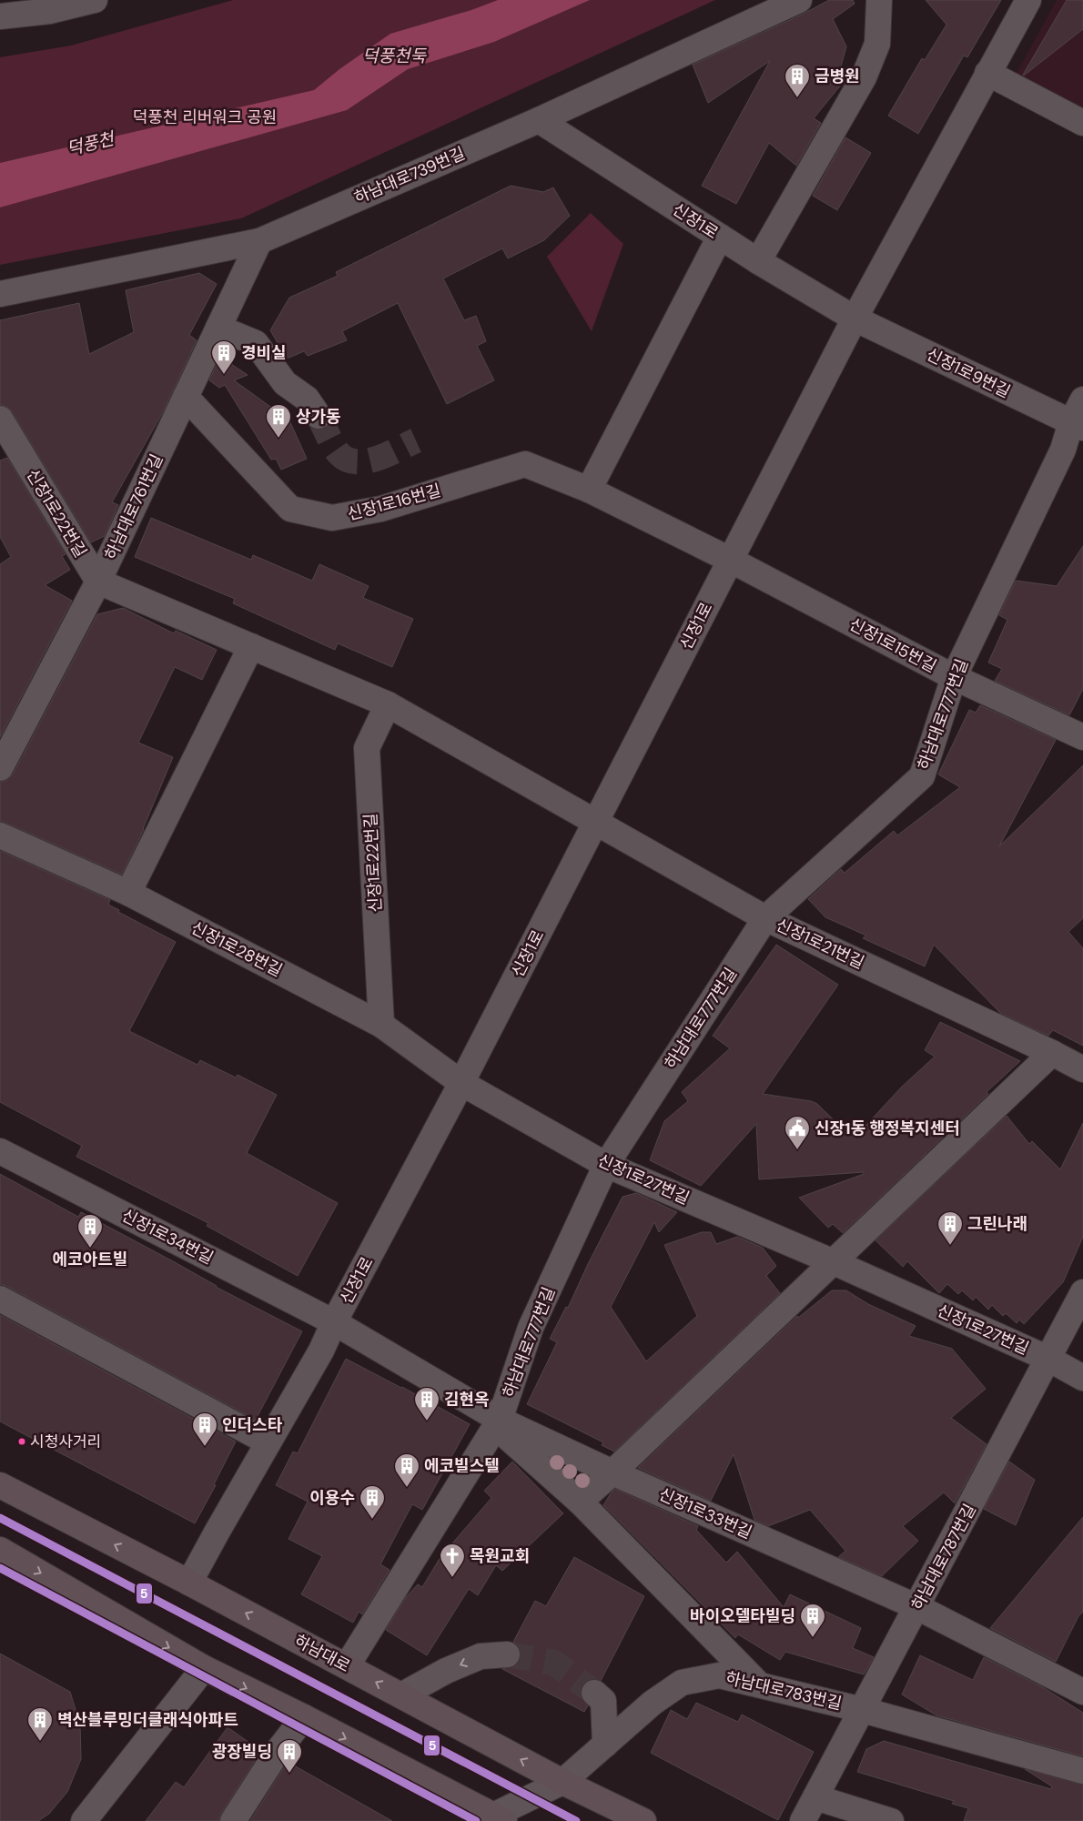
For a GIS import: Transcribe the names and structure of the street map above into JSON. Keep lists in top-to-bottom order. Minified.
{"streets":{"main road":["하남대로"],"street":["하남대로739번길","신장1로","신장1로9번길","신장1로16번길","하남대로761번길","신장1로22번길","신장1로15번길","하남대로777번길","신장1로21번길","신장1로28번길","신장1로27번길","신장1로34번길","신장1로33번길","하남대로787번길","하남대로783번길"]},"crossings":[["하남대로739번길","신장1로"],["하남대로739번길","하남대로761번길"],["신장1로","신장1로9번길"],["신장1로","신장1로16번길"],["신장1로","신장1로15번길"],["신장1로","신장1로21번길"],["신장1로","신장1로28번길"],["신장1로","신장1로27번길"],["신장1로","신장1로34번길"],["신장1로","신장1로33번길"],["신장1로","하남대로"],["신장1로9번길","하남대로777번길"],["신장1로16번길","하남대로761번길"],["신장1로16번길","신장1로15번길"],["하남대로761번길","신장1로22번길"],["신장1로22번길","신장1로28번길"],["신장1로15번길","하남대로777번길"],["하남대로777번길","신장1로21번길"],["하남대로777번길","신장1로27번길"],["하남대로777번길","신장1로33번길"],["하남대로777번길","하남대로"],["신장1로28번길","신장1로27번길"],["신장1로27번길","하남대로787번길"],["신장1로34번길","신장1로33번길"],["신장1로33번길","하남대로787번길"],["하남대로787번길","하남대로783번길"],["하남대로","하남대로783번길"]],"water":["덕풍천둑","덕풍천"],"parks":["덕풍천 리버워크 공원"],"places":{"building":["금병원","경비실","상가동","그린나래","에코아트빌","김현옥","인더스타","에코빌스텔","이용수","바이오델타빌딩","벽산블루밍더클래식아파트","광장빌딩"],"public building":["신장1동 행정복지센터"],"other":["시청사거리"],"church":["목원교회"]},"lines":["transit line 5"]}
